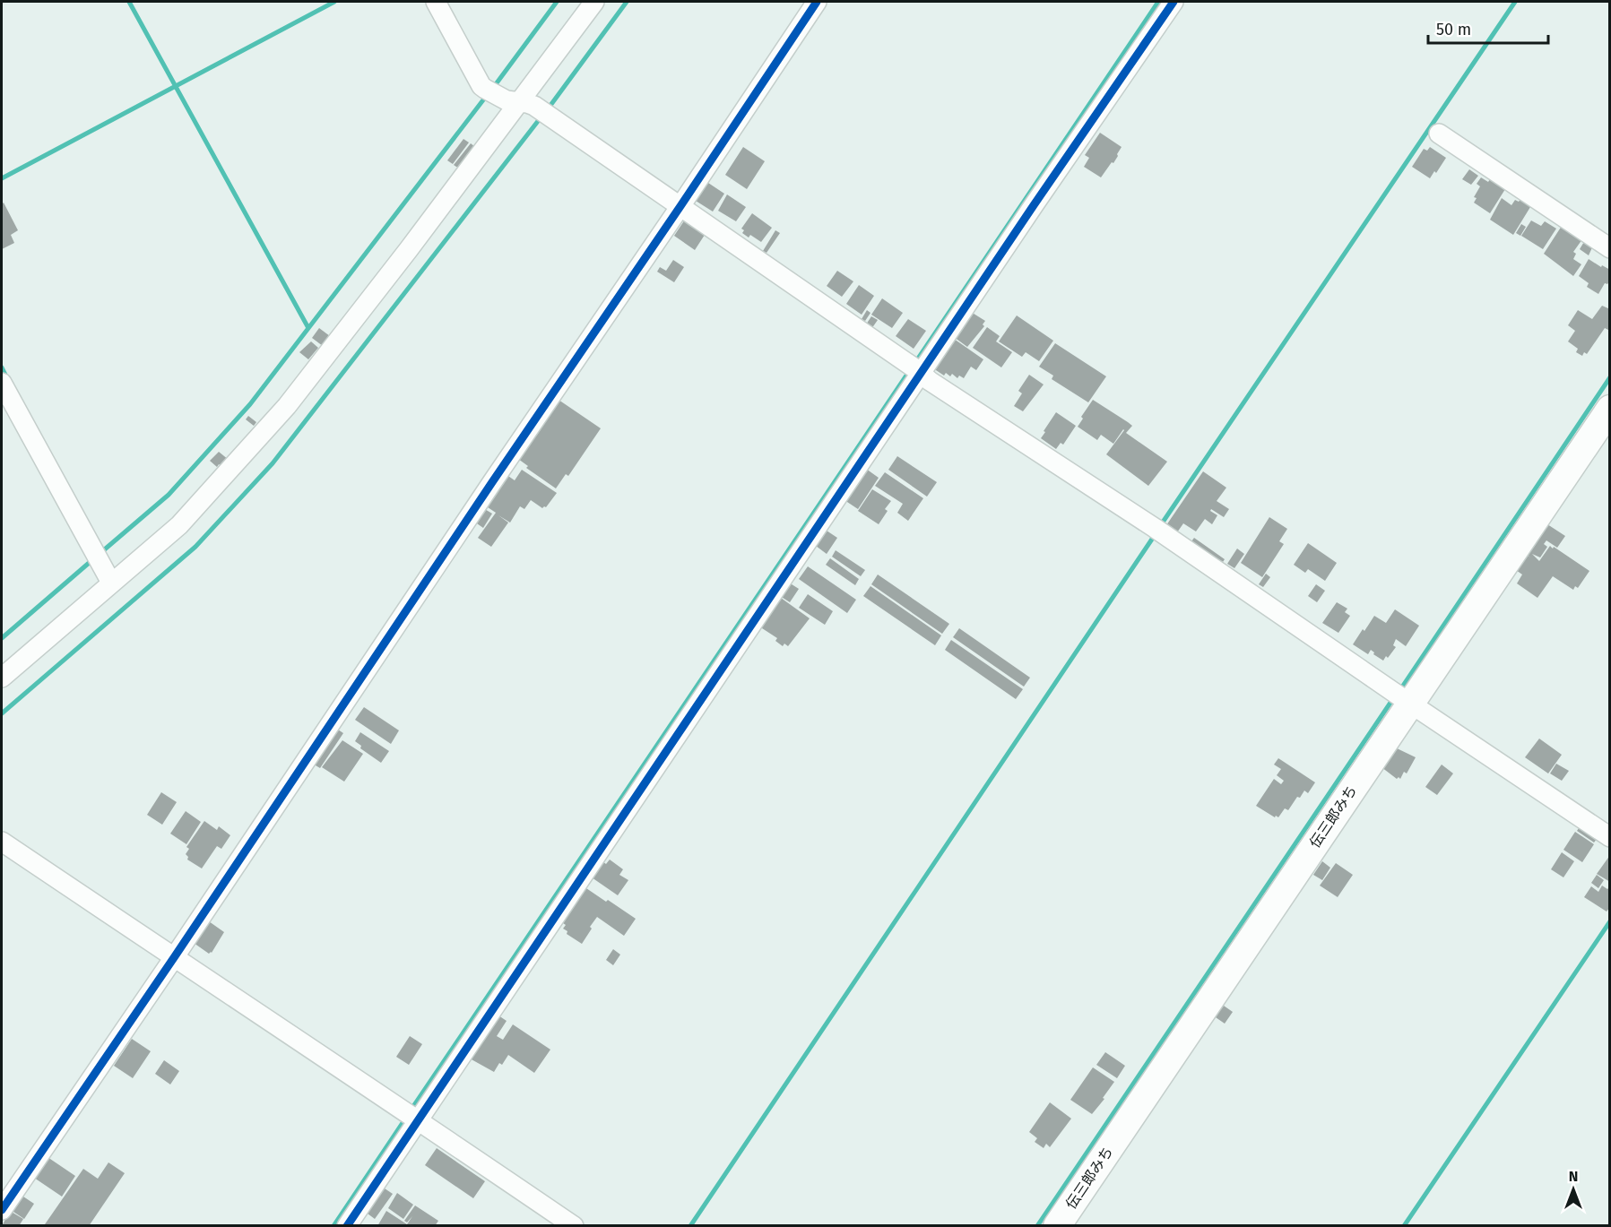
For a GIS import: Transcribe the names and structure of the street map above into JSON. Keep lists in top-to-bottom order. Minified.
{"streets":{"street":["伝三郎みち"]},"scale_bar":"50 m","north":"top"}
